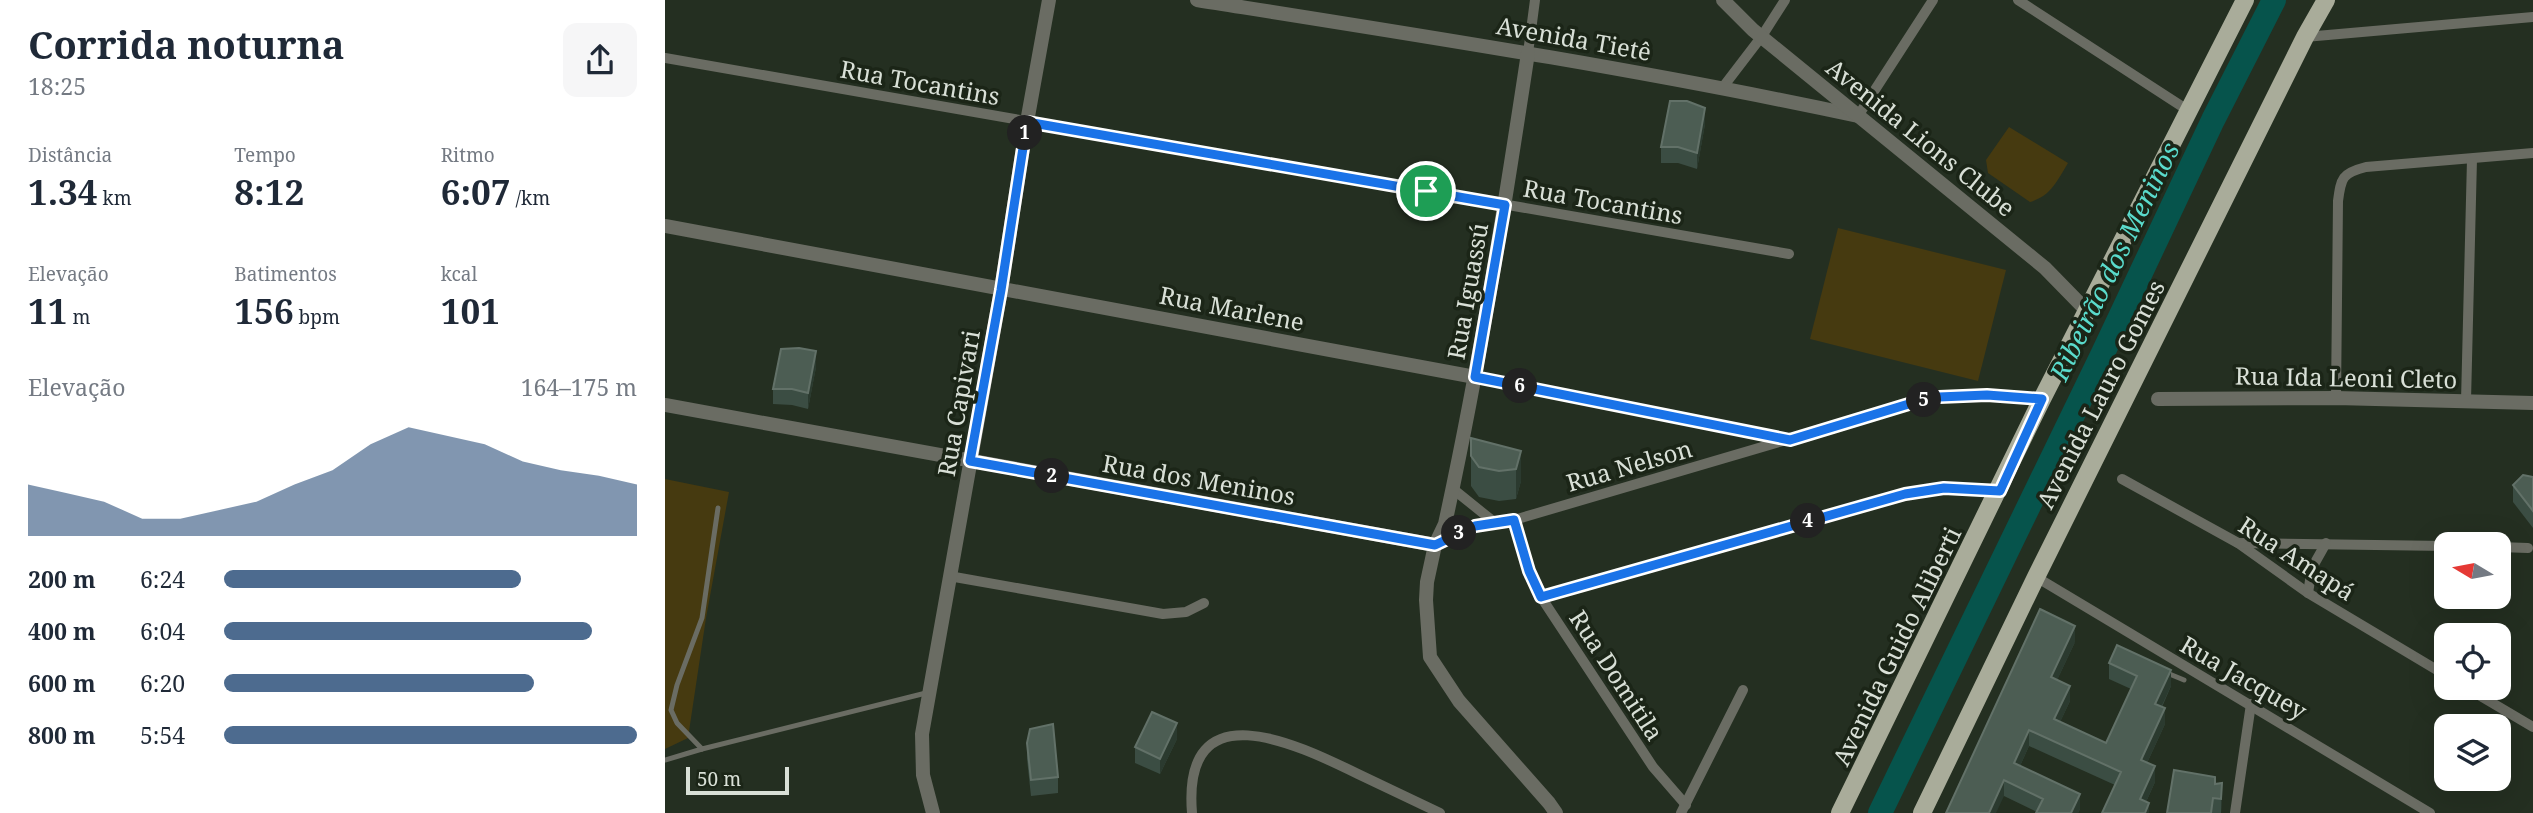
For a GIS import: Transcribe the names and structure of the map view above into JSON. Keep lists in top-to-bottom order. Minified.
{"streets":{"main road":["Avenida Lauro Gomes","Avenida Guido Aliberti"],"street":["Avenida Tietê","Rua Tocantins","Avenida Lions Clube","Rua Iguassú","Rua Marlene","Rua Ida Leoni Cleto","Rua Capivari","Rua Nelson","Rua dos Meninos","Rua Amapá","Rua Domitila","Rua Jacquey"]},"crossings":[["Avenida Tietê","Avenida Lions Clube"],["Avenida Tietê","Rua Iguassú"],["Rua Tocantins","Rua Iguassú"],["Rua Tocantins","Rua Capivari"],["Avenida Lions Clube","Avenida Lauro Gomes"],["Avenida Lions Clube","Avenida Guido Aliberti"],["Rua Iguassú","Rua Marlene"],["Rua Iguassú","Rua Nelson"],["Rua Iguassú","Rua dos Meninos"],["Rua Marlene","Rua Capivari"],["Rua Marlene","Rua Nelson"],["Avenida Lauro Gomes","Avenida Guido Aliberti"],["Avenida Lauro Gomes","Rua Jacquey"],["Rua Capivari","Rua dos Meninos"],["Rua Nelson","Rua dos Meninos"],["Rua Nelson","Avenida Guido Aliberti"],["Rua Nelson","Rua Domitila"]],"water":["Ribeirão dos Meninos"],"scale_bar":"50 m","north":"left","page":{"heading":["Corrida noturna","18:25"],"pins":["1","6","5","2","4","3"],"stats":[["Distância","1.34 km"],["Tempo","8:12"],["Ritmo","6:07 /km"],["Elevação","11 m"],["Batimentos","156 bpm"],["kcal","101"]],"chart":["Elevação","164–175 m"],"list":[{"name":"200 m","note":"6:24"},{"name":"400 m","note":"6:04"},{"name":"600 m","note":"6:20"},{"name":"800 m","note":"5:54"}],"scale":"50 m"}}
